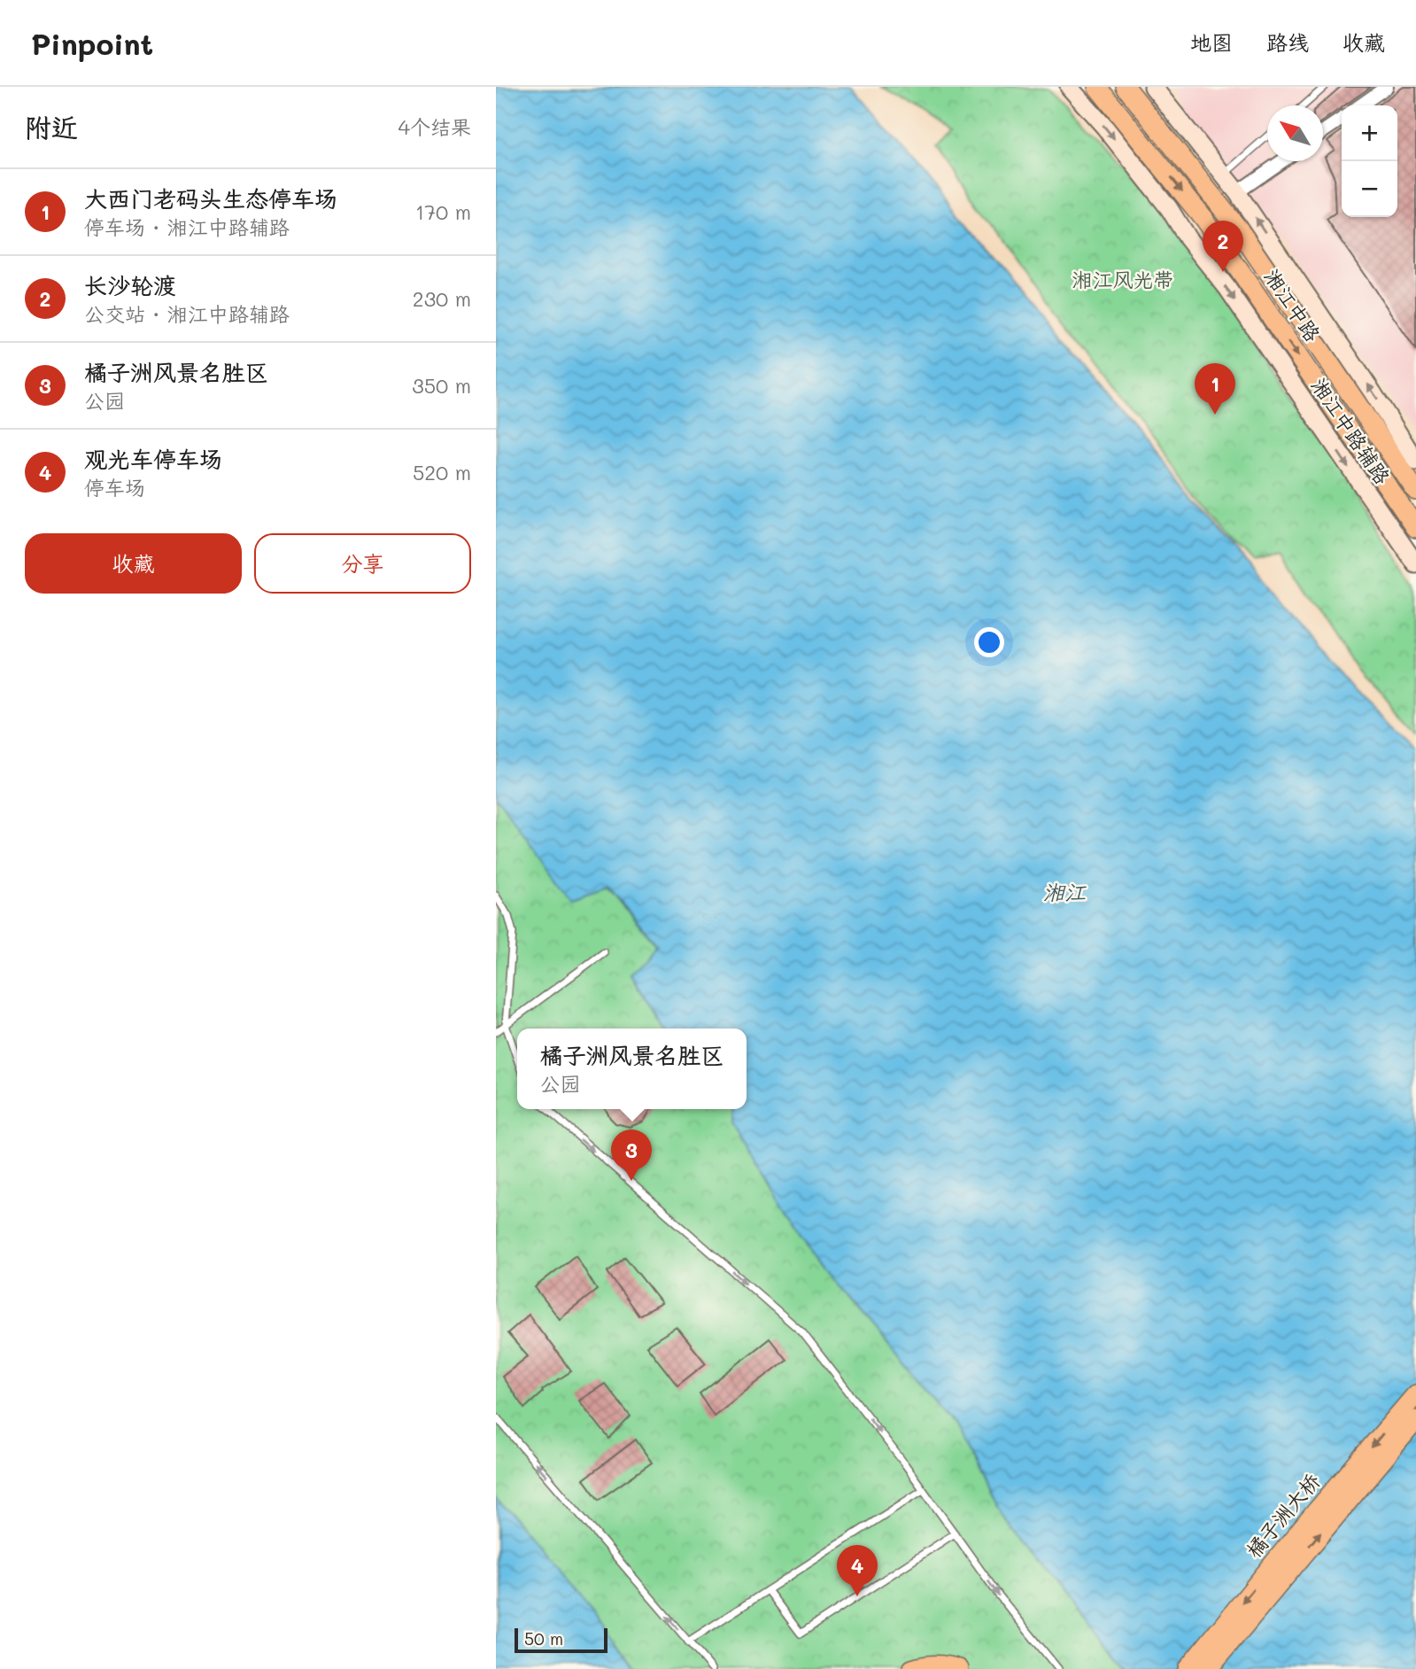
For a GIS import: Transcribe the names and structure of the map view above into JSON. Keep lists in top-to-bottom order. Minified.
{"streets":{"main road":["湘江中路","橘子洲大桥"],"street":["湘江中路辅路"]},"one_way":["湘江中路辅路"],"water":["湘江"],"parks":["湘江风光带"],"scale_bar":"50 m","north":"top left","page":{"header":"Pinpoint","nav":["地图","路线","收藏"],"heading":["附近","4个结果"],"map_buttons":["+","−"],"list":[{"mark":"1","name":"大西门老码头生态停车场","note":"停车场 · 湘江中路辅路","value":"170 m"},{"mark":"2","name":"长沙轮渡","note":"公交站 · 湘江中路辅路","value":"230 m"},{"mark":"3","name":"橘子洲风景名胜区","note":"公园","value":"350 m"},{"mark":"4","name":"观光车停车场","note":"停车场","value":"520 m"}],"pins":["2","1","3","4"],"buttons":["收藏","分享"],"popup":["橘子洲风景名胜区","公园"],"scale":"50 m"}}
